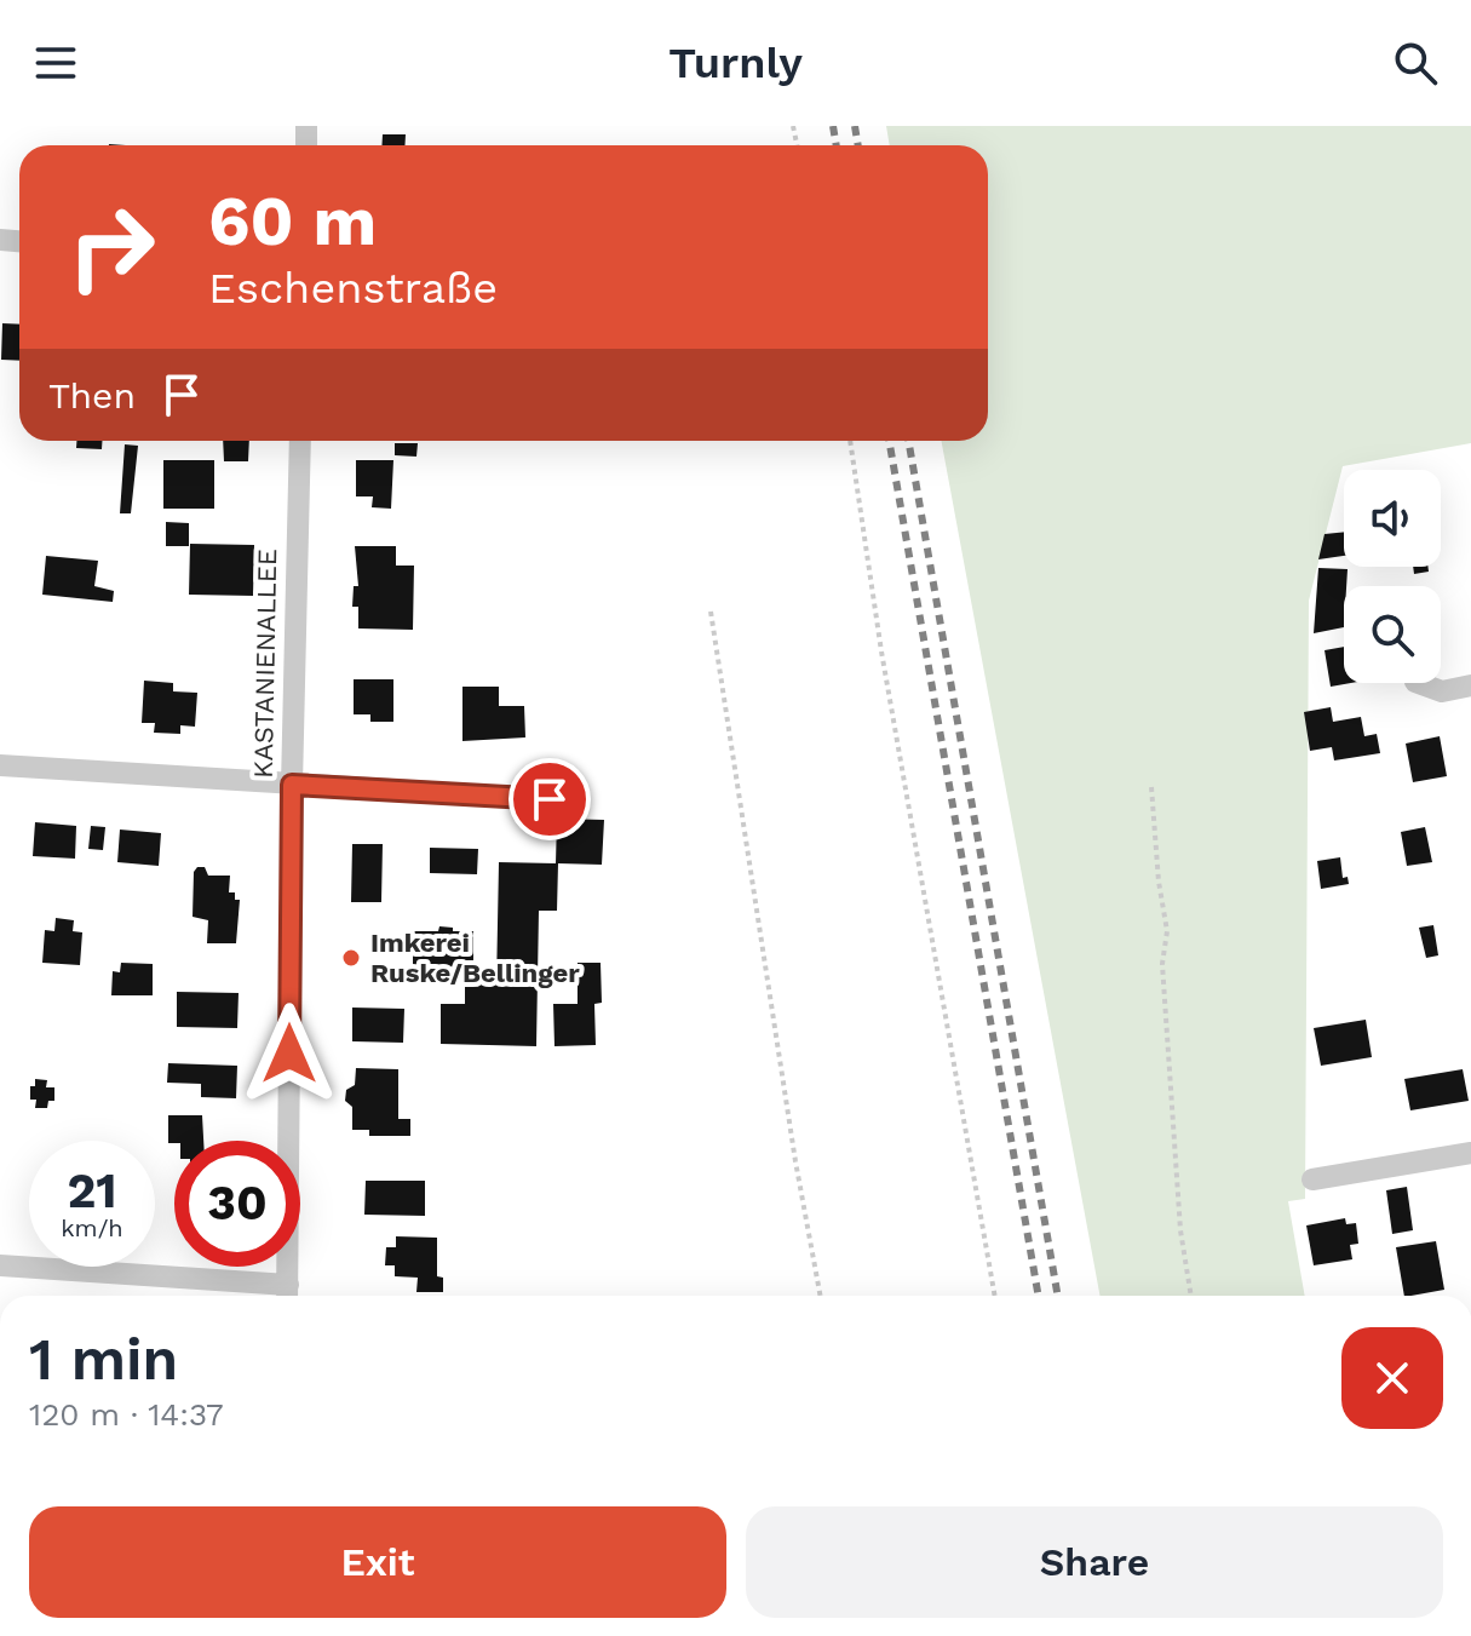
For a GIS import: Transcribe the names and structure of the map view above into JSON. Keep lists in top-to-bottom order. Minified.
{"streets":{"street":["KASTANIENALLEE"]},"places":["Imkerei Ruske/Bellinger"],"page":{"header":"Turnly","turn":["60 m","Eschenstraße"],"then":"Then","speed":"21 km/h","limit":"30","heading":["1 min","120 m · 14:37"],"buttons":["Exit","Share"]}}
